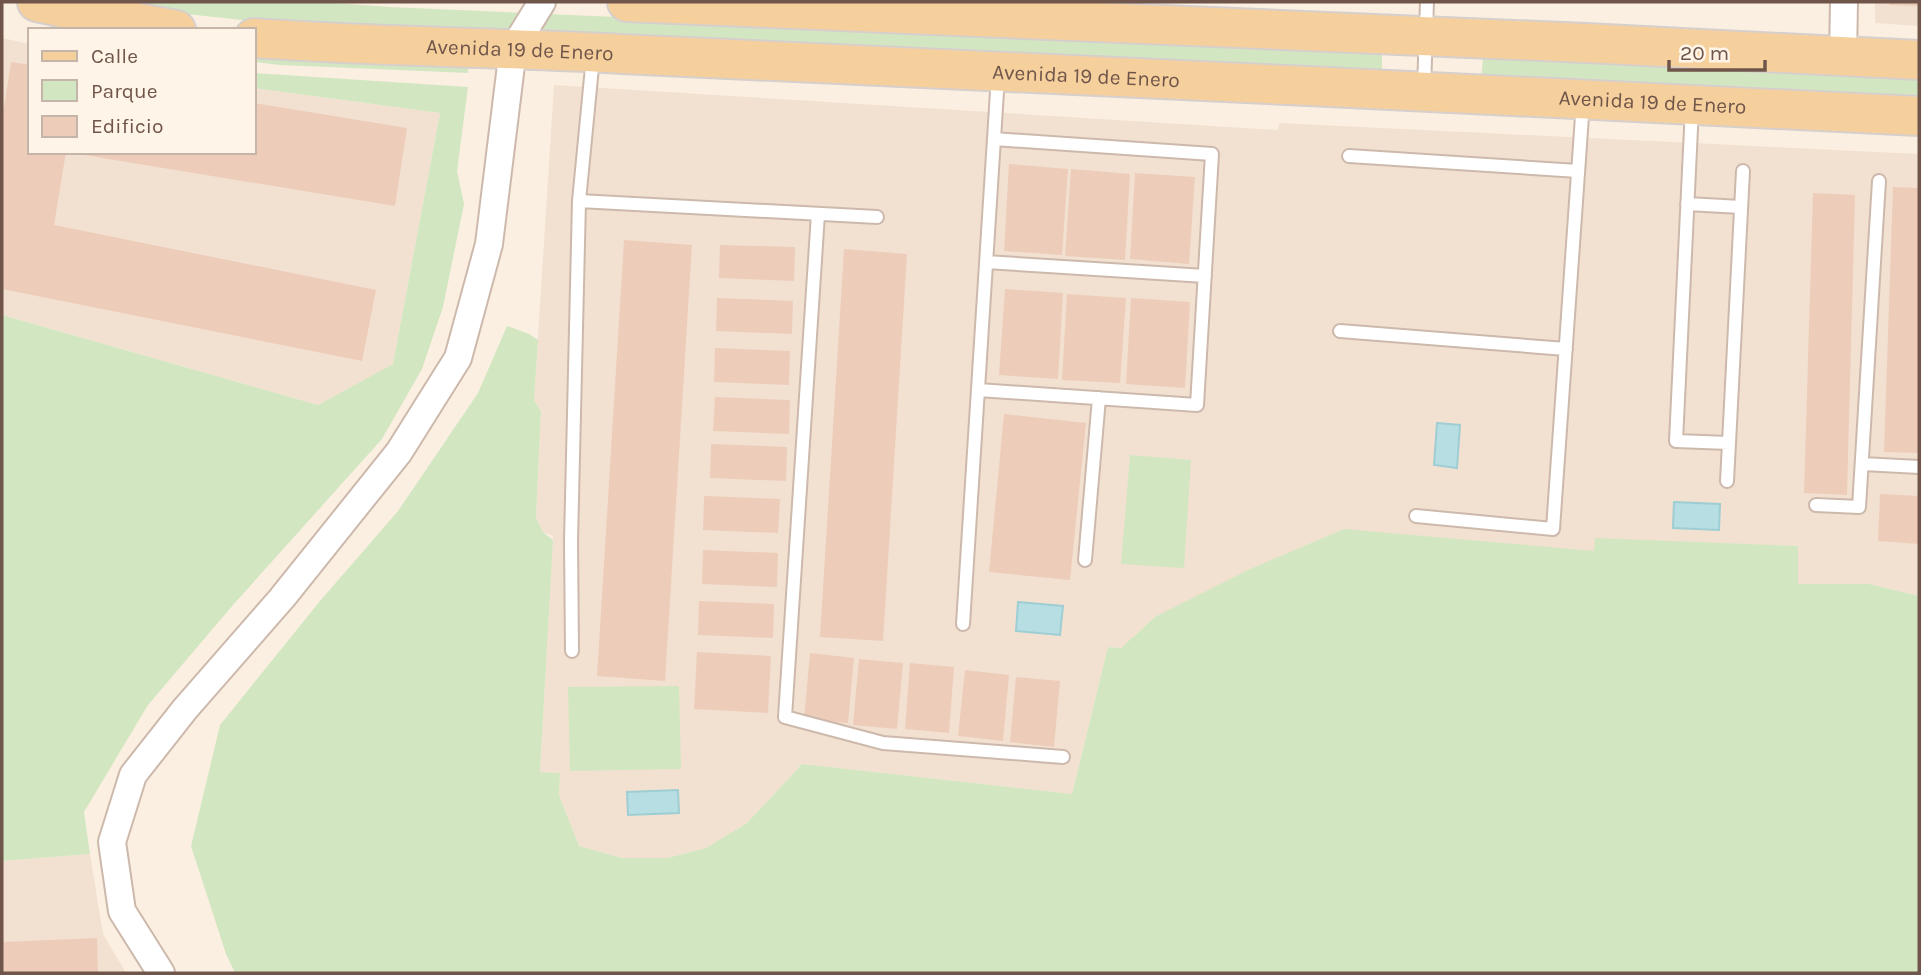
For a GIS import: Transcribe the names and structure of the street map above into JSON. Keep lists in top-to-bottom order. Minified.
{"streets":{"main road":["Avenida 19 de Enero"]},"legend":["Calle","Parque","Edificio"],"scale_bar":"20 m"}
